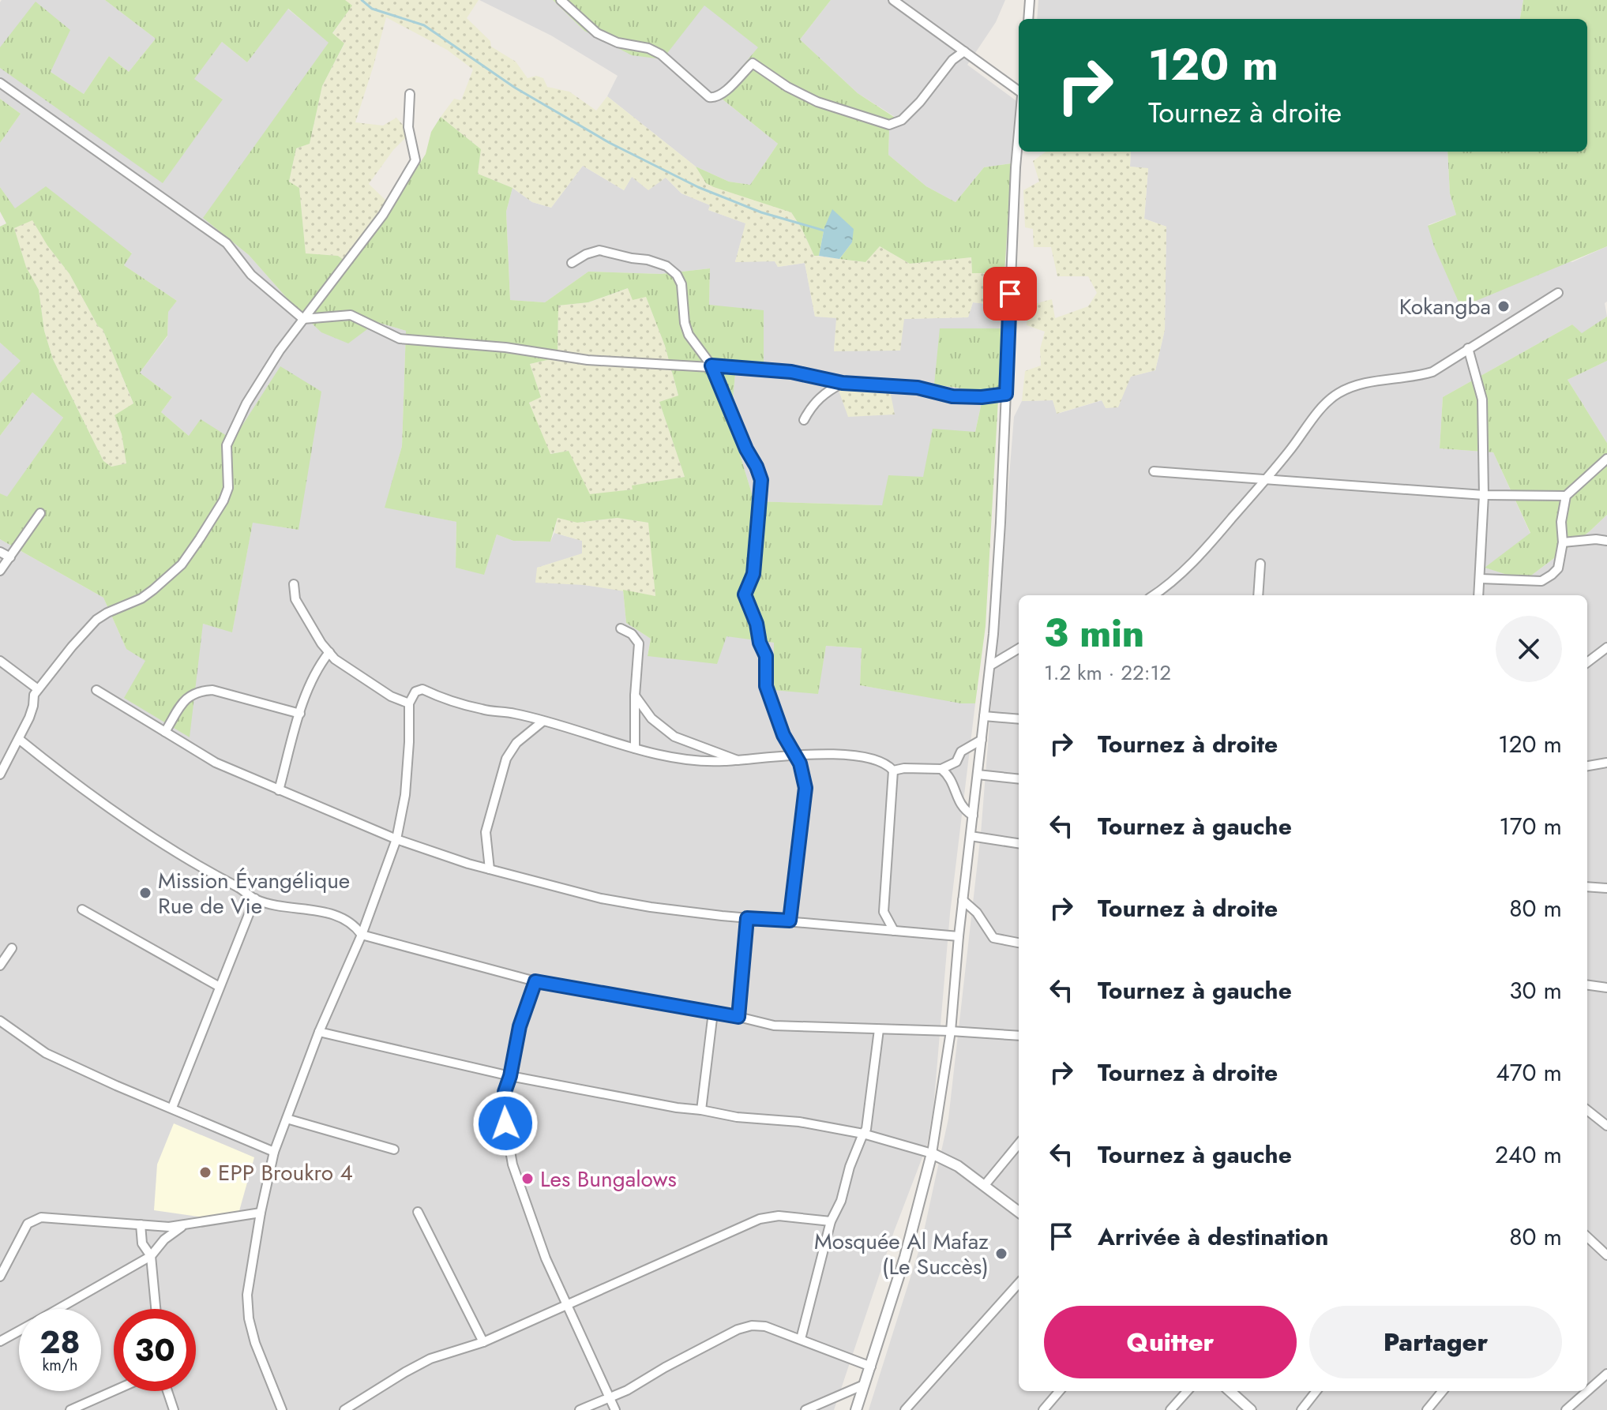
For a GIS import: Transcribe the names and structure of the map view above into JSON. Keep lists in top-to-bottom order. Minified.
{"places":["Kokangba","Mission Évangélique Rue de Vie","EPP Broukro 4","Les Bungalows","Mosquée Al Mafaz (Le Succès)"],"page":{"turn":["120 m","Tournez à droite"],"heading":["3 min","1.2 km · 22:12"],"list":[{"name":"Tournez à droite","value":"120 m"},{"name":"Tournez à gauche","value":"170 m"},{"name":"Tournez à droite","value":"80 m"},{"name":"Tournez à gauche","value":"30 m"},{"name":"Tournez à droite","value":"470 m"},{"name":"Tournez à gauche","value":"240 m"},{"name":"Arrivée à destination","value":"80 m"}],"buttons":["Quitter","Partager"],"speed":"28 km/h","limit":"30"}}
